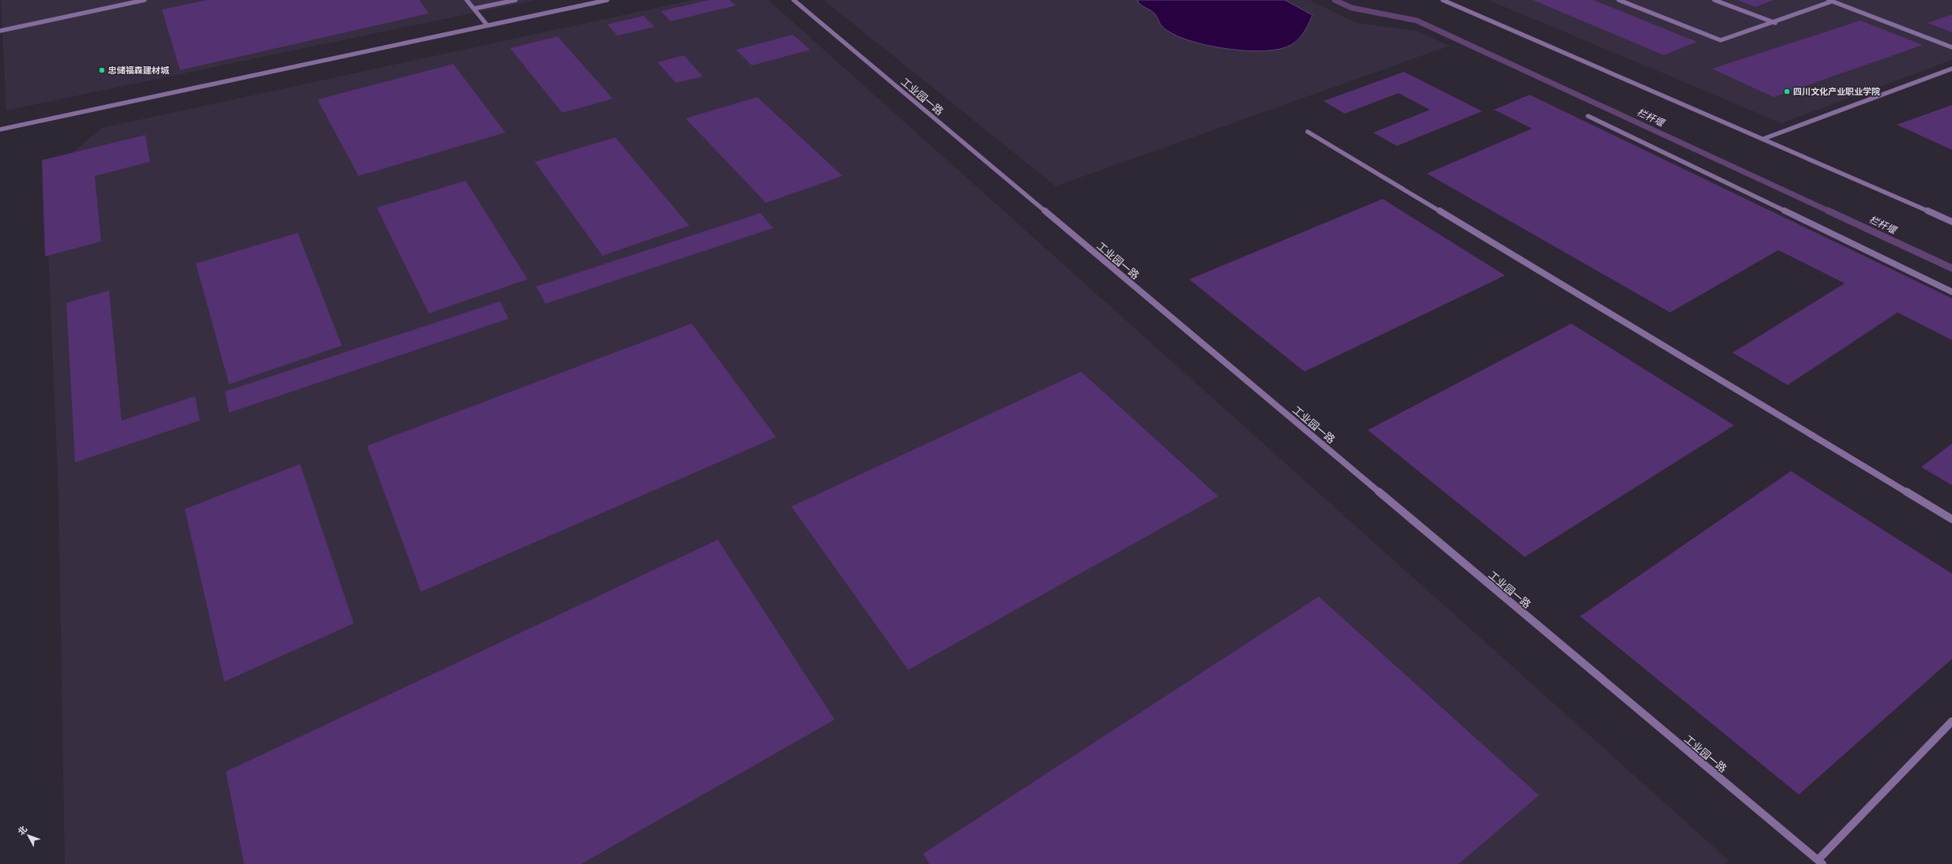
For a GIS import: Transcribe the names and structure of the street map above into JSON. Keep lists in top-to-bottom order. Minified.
{"streets":{"street":["工业园一路"]},"water":["栏杆堰"],"places":["忠储福森建材城","四川文化产业职业学院"],"north":"top left"}
